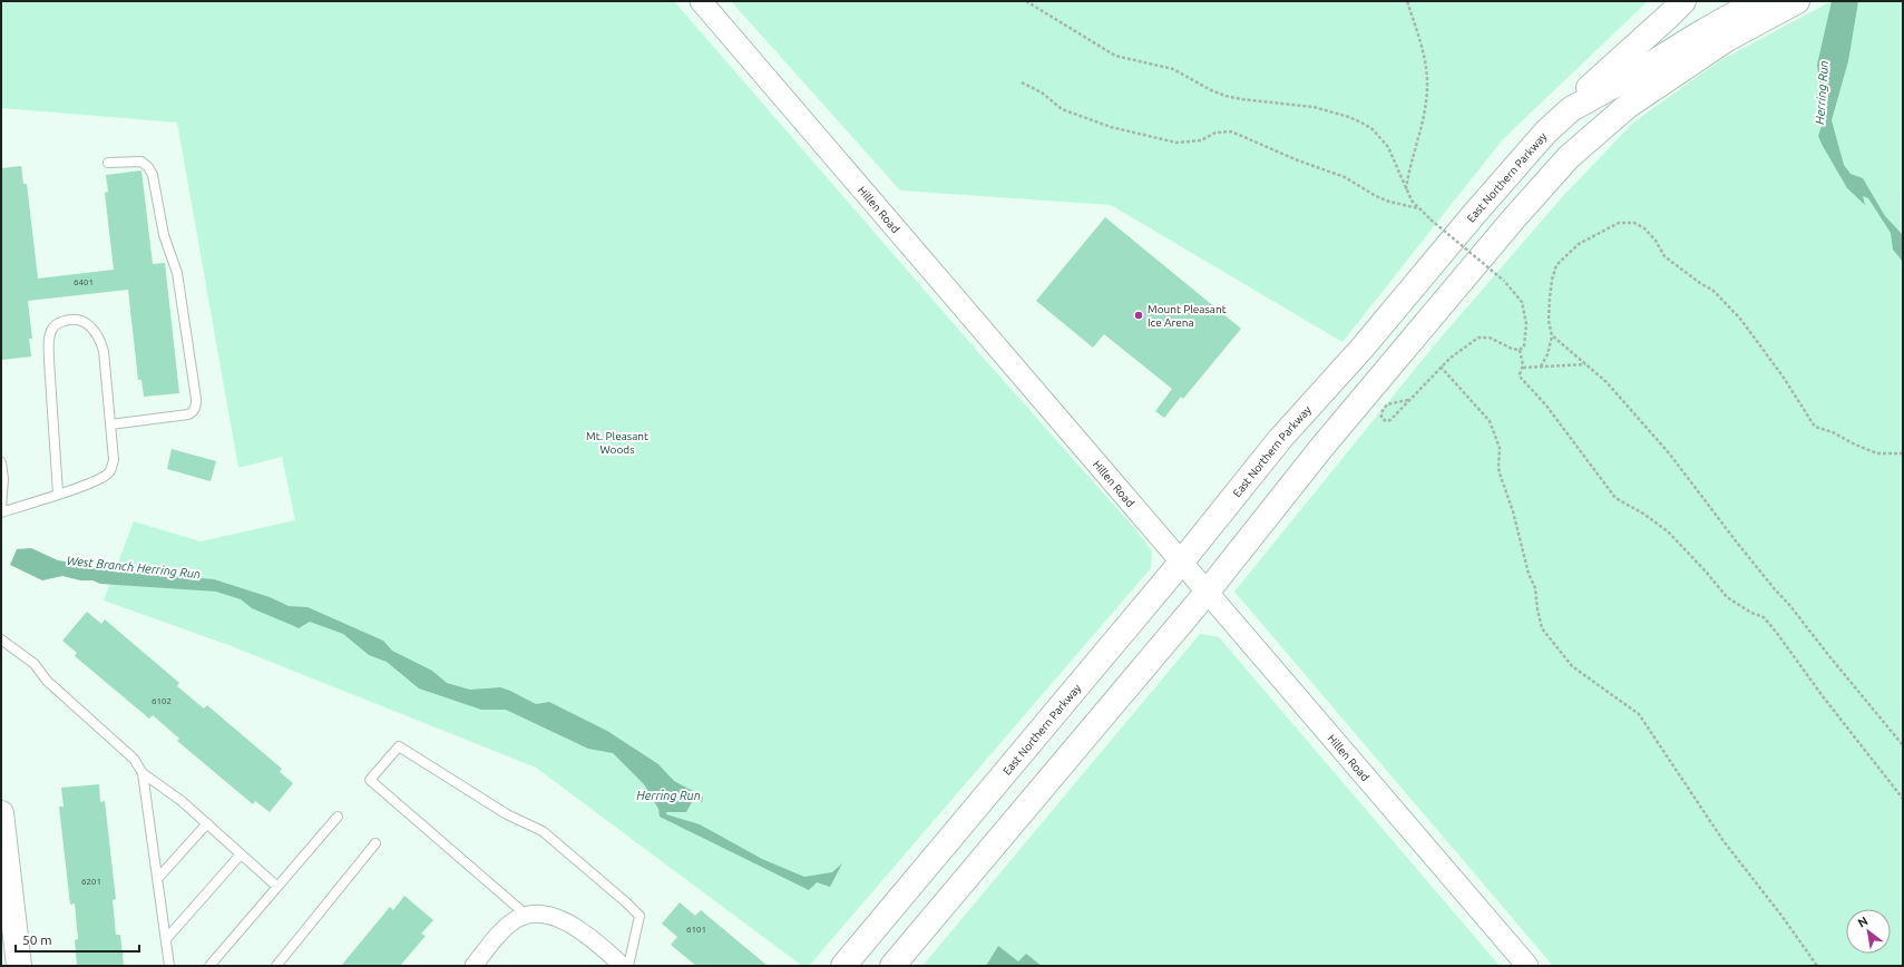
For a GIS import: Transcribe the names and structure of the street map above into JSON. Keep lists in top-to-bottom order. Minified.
{"streets":{"main road":["East Northern Parkway"],"street":["Hillen Road"]},"crossings":[["East Northern Parkway","Hillen Road"]],"water":["Herring Run","West Branch Herring Run"],"parks":["Mt. Pleasant Woods"],"places":["Mount Pleasant Ice Arena"],"house_numbers":["6401","6102","6201","6101"],"scale_bar":"50 m","north":"top left"}
